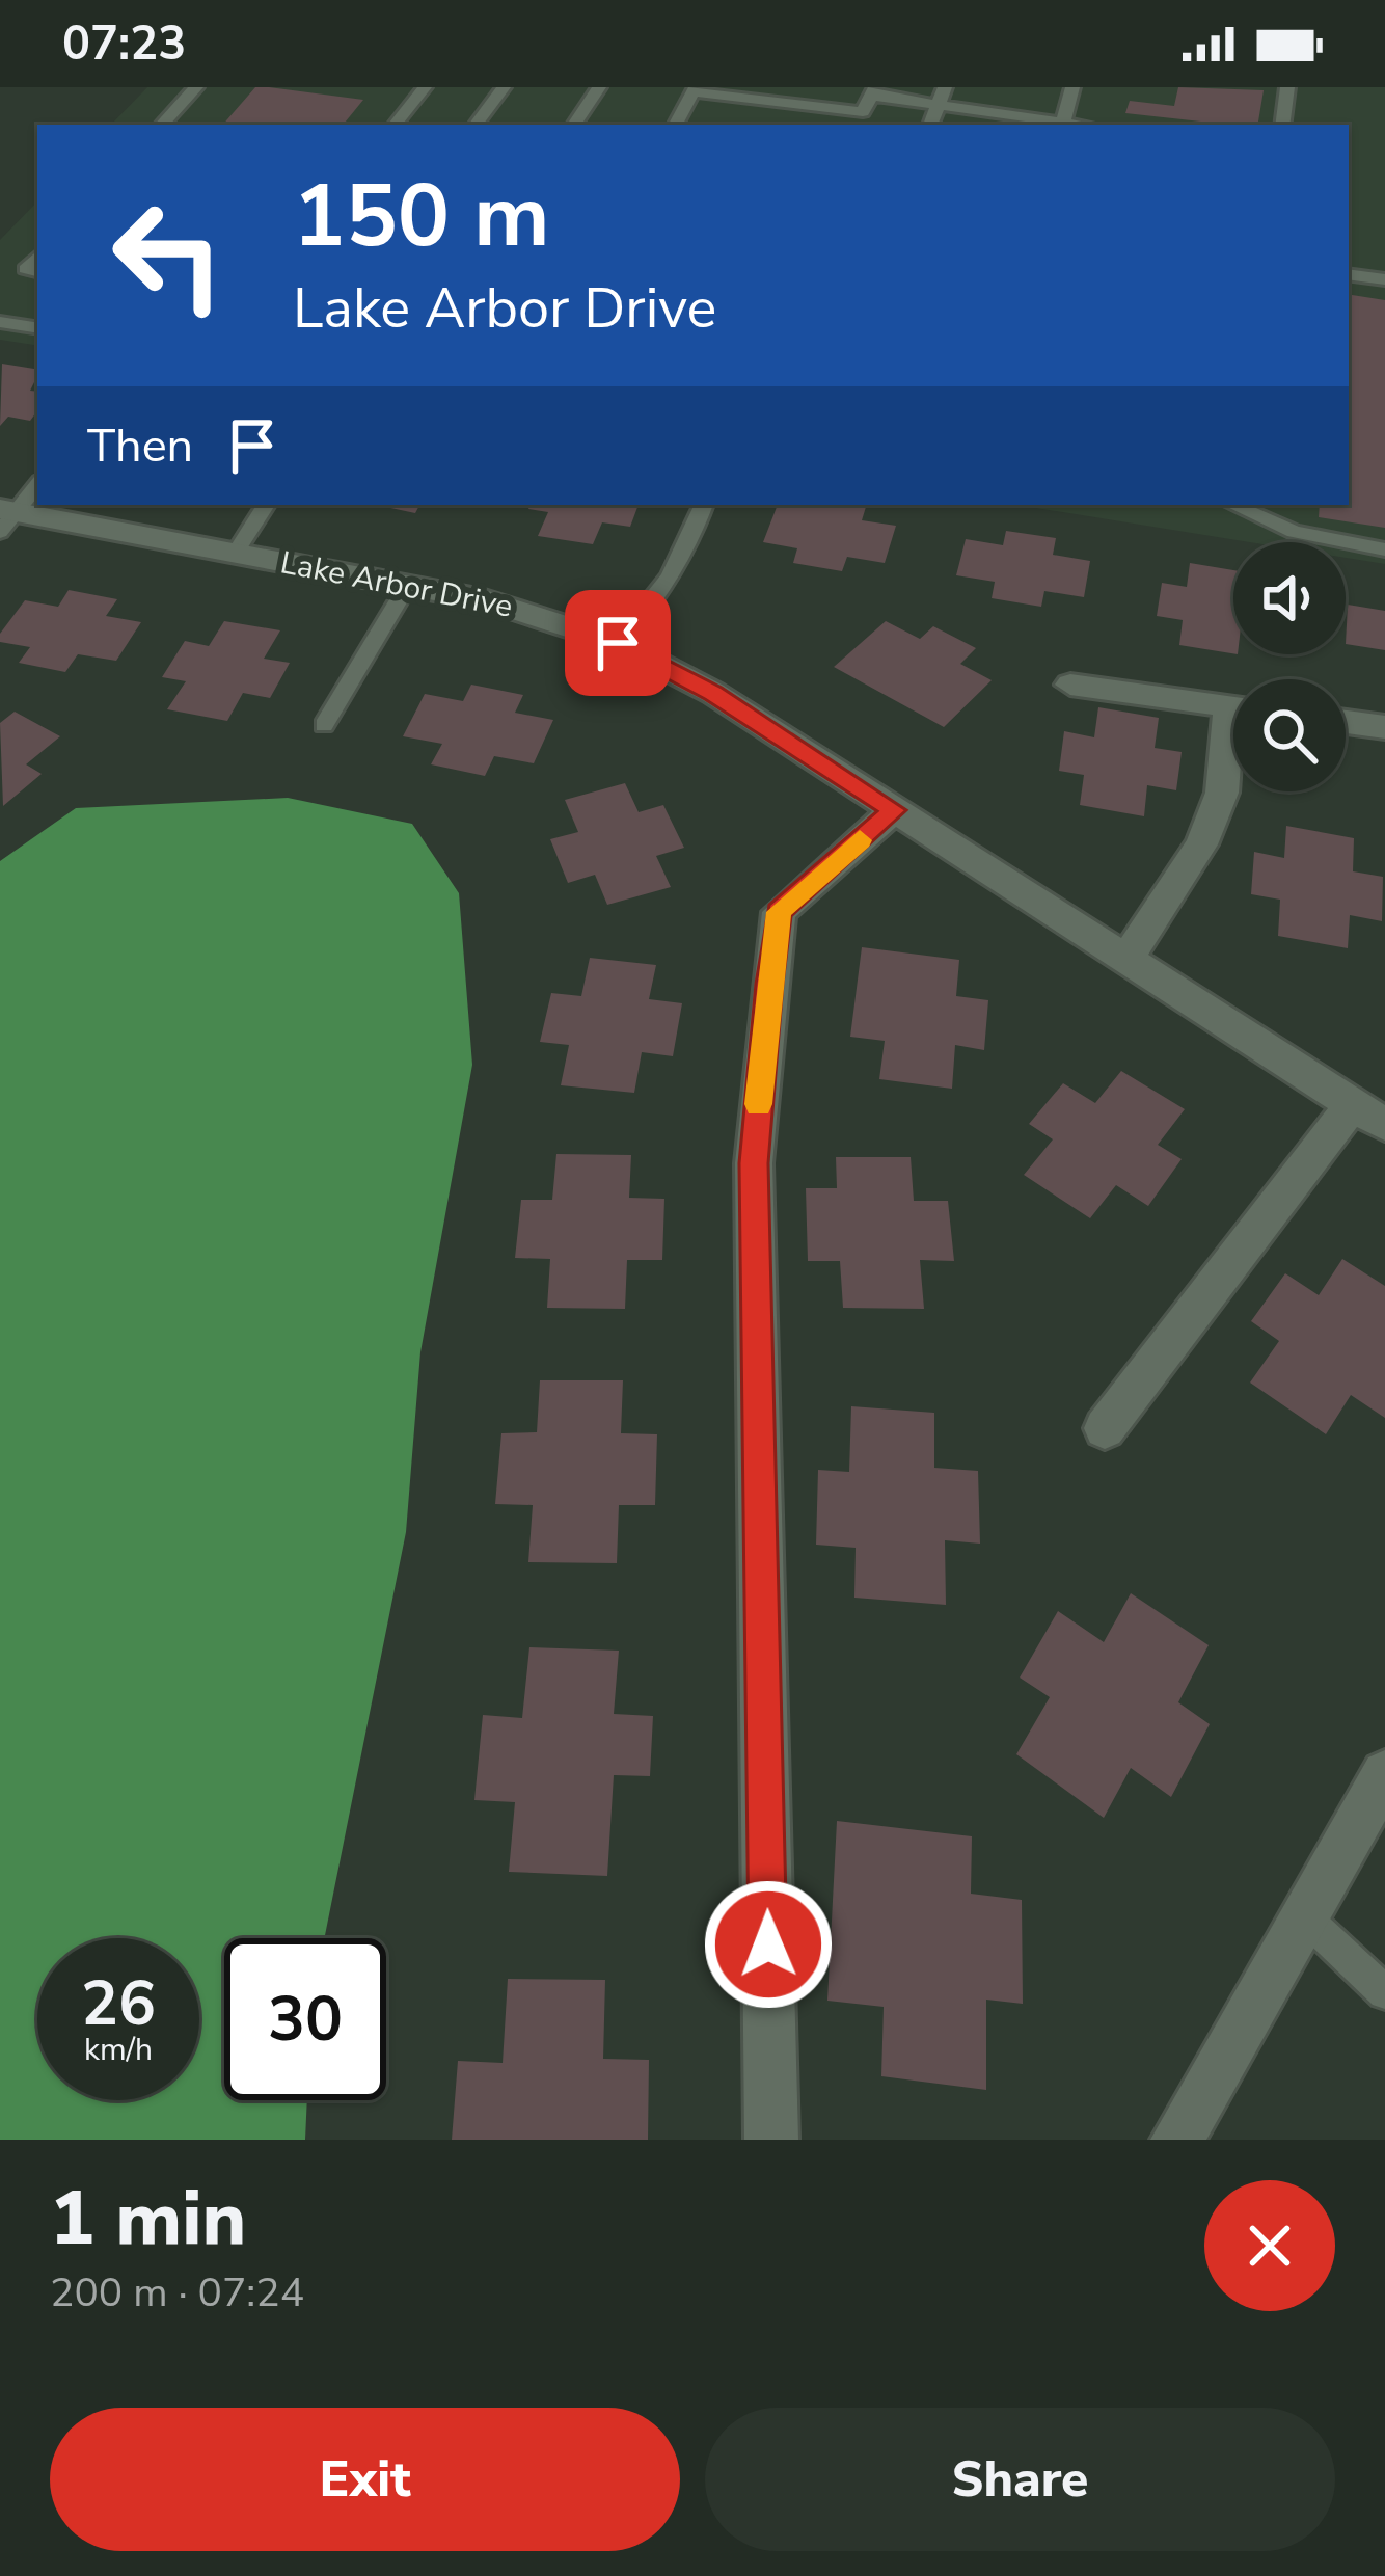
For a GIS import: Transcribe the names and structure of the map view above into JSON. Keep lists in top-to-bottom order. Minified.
{"streets":{"street":["Lake Arbor Drive"]},"page":{"status":"07:23","turn":["150 m","Lake Arbor Drive"],"then":"Then","speed":"26 km/h","limit":"30","heading":["1 min","200 m · 07:24"],"buttons":["Exit","Share"]}}
